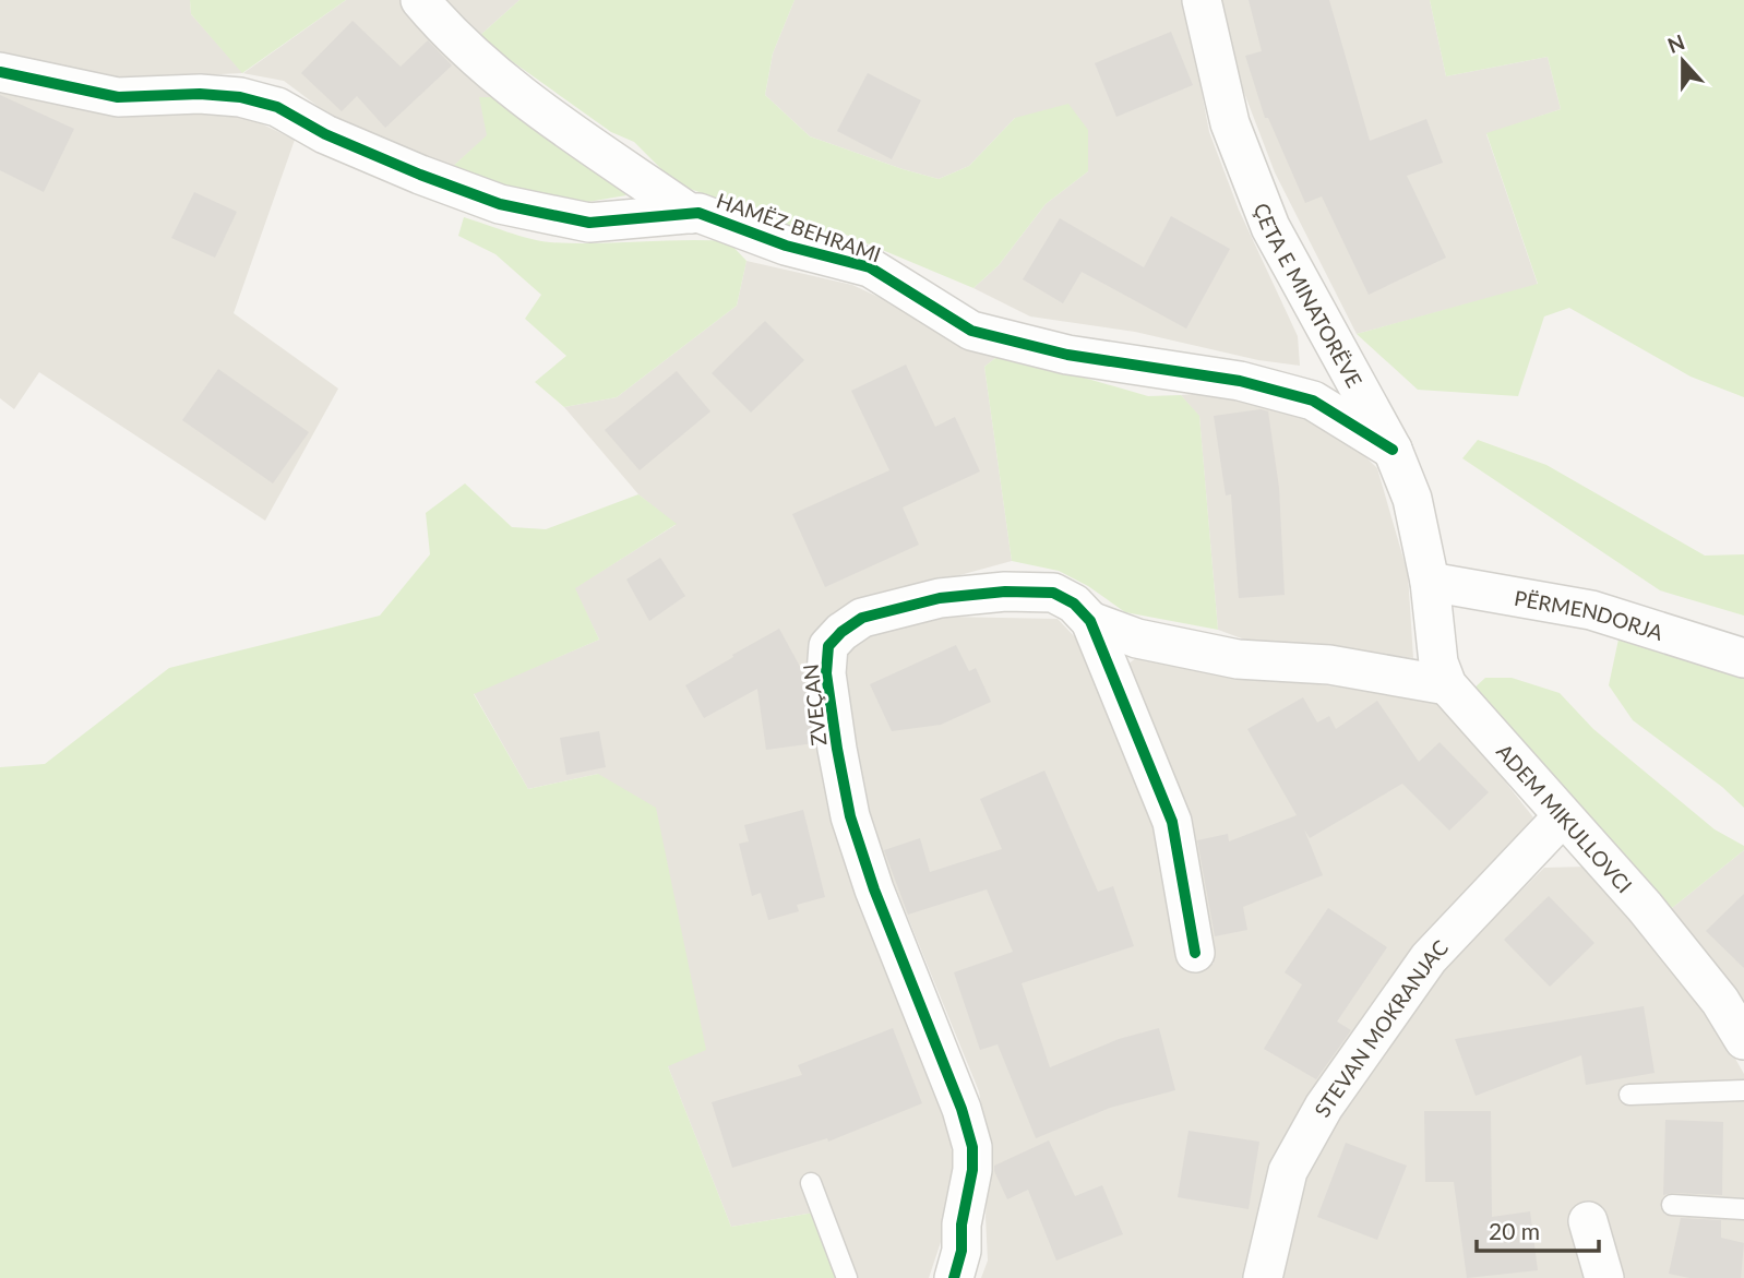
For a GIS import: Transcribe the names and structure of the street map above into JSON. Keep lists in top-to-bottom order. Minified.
{"streets":{"street":["HAMËZ BEHRAMI","ÇETA E MINATORËVE","PËRMENDORJA","ZVEÇAN","ADEM MIKULLOVCI","STEVAN MOKRANJAC"]},"crossings":[["HAMËZ BEHRAMI","ÇETA E MINATORËVE"],["ÇETA E MINATORËVE","PËRMENDORJA"],["ÇETA E MINATORËVE","ADEM MIKULLOVCI"],["PËRMENDORJA","ADEM MIKULLOVCI"],["ZVEÇAN","ADEM MIKULLOVCI"],["ADEM MIKULLOVCI","STEVAN MOKRANJAC"]],"scale_bar":"20 m","north":"top"}
